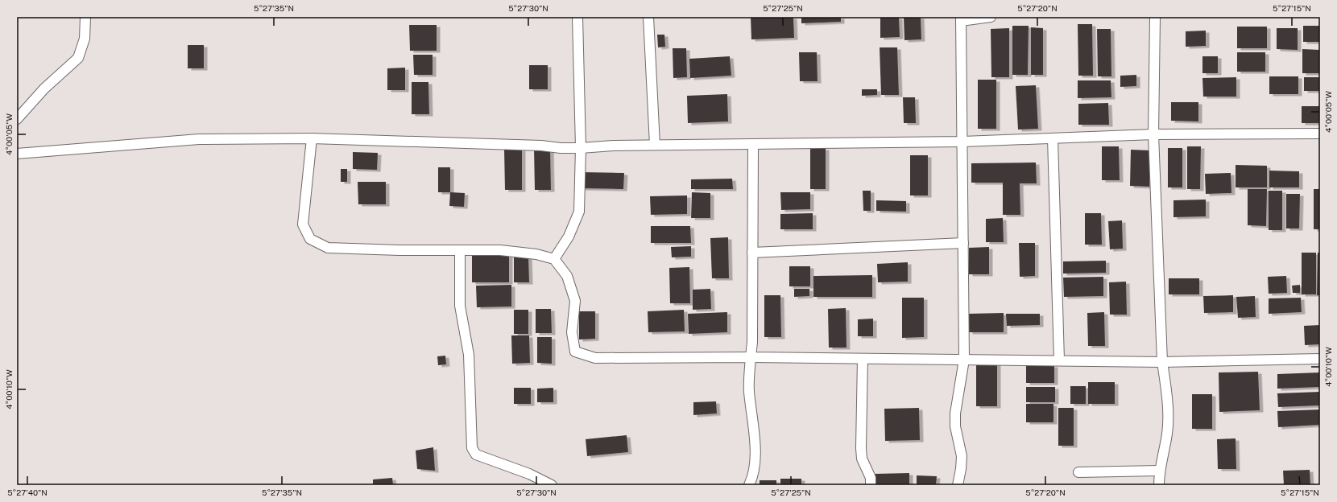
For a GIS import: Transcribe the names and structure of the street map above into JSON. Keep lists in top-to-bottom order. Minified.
{"coordinates":["5°27'35\"N","5°27'30\"N","5°27'25\"N","5°27'20\"N","5°27'15\"N","4°00'05\"W","4°00'10\"W","5°27'40\"N"]}
